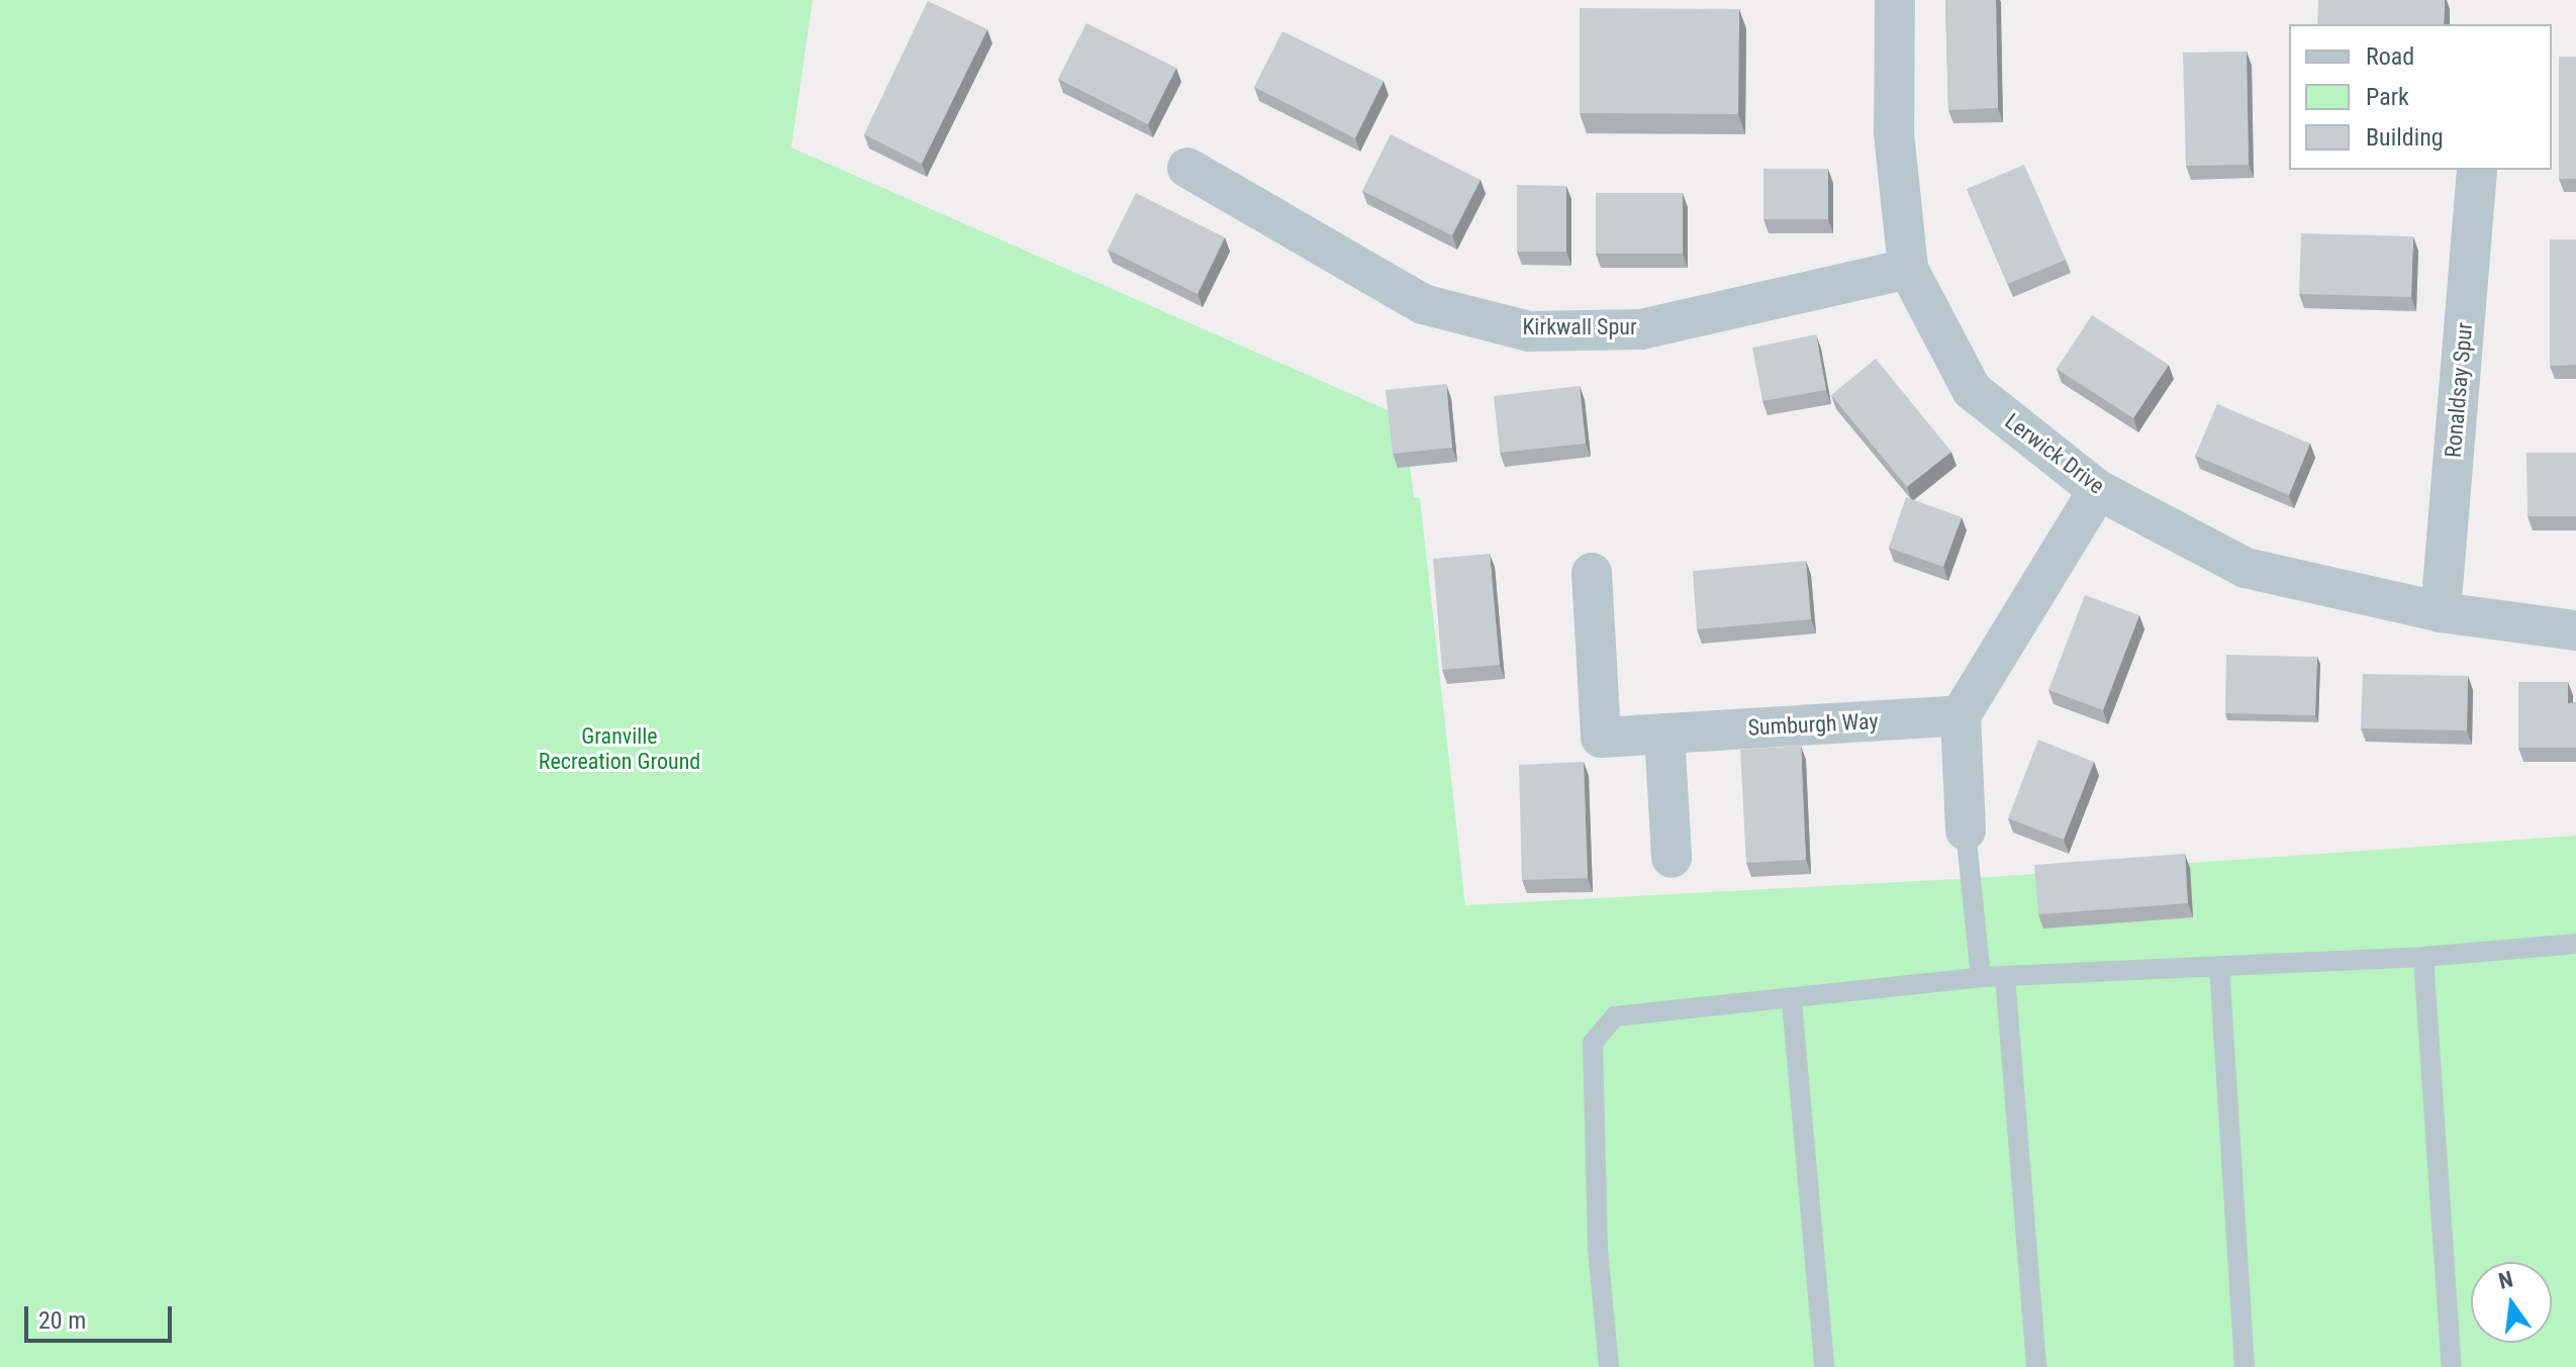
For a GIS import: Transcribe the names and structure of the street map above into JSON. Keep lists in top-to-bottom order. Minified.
{"streets":{"street":["Kirkwall Spur","Ronaldsay Spur","Lerwick Drive","Sumburgh Way"]},"crossings":[["Kirkwall Spur","Lerwick Drive"],["Ronaldsay Spur","Lerwick Drive"]],"parks":["Granville Recreation Ground"],"legend":["Road","Park","Building"],"scale_bar":"20 m","north":"top"}
